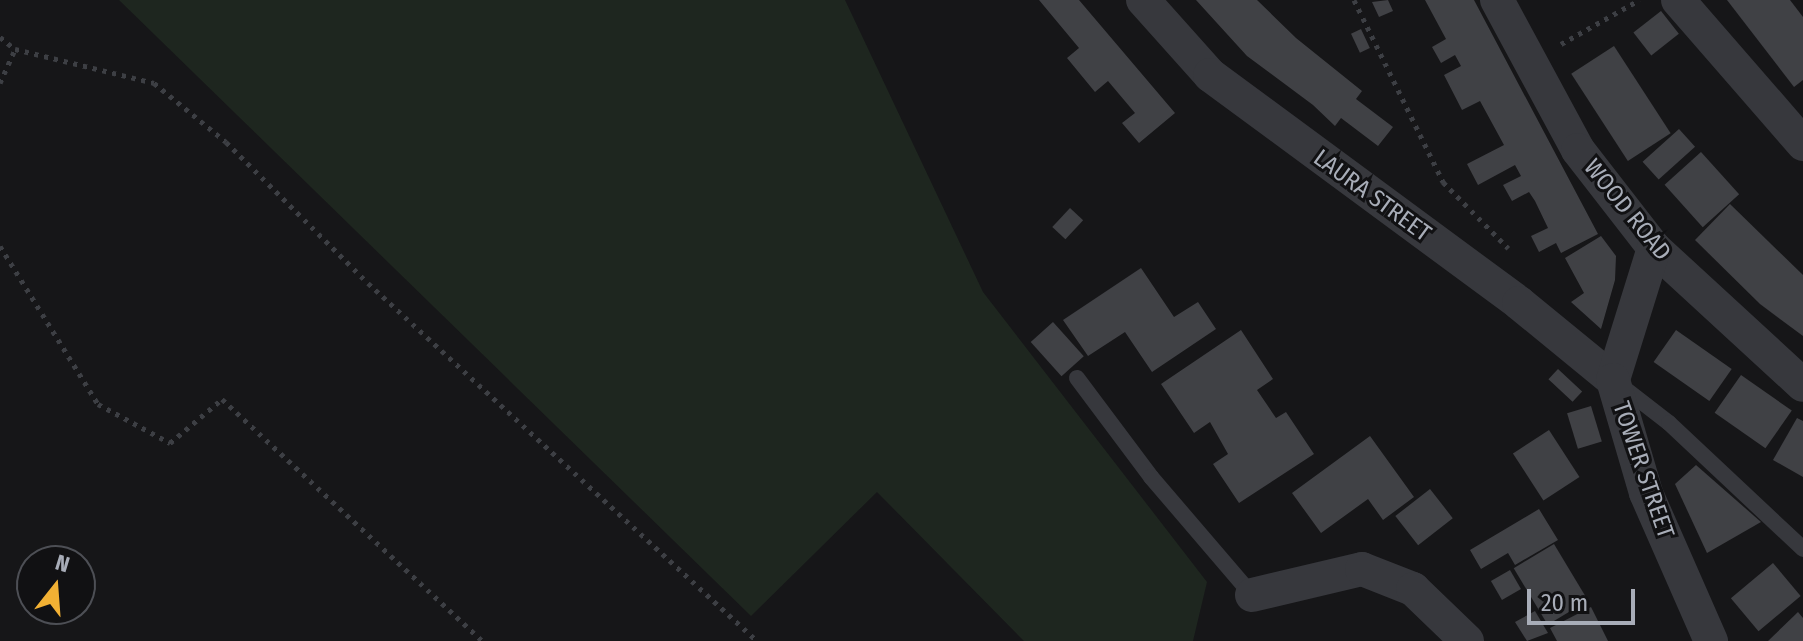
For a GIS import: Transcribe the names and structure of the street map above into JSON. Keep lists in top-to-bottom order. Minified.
{"streets":{"street":["LAURA STREET","WOOD ROAD","TOWER STREET"]},"crossings":[["LAURA STREET","TOWER STREET"],["WOOD ROAD","TOWER STREET"]],"scale_bar":"20 m","north":"top"}
